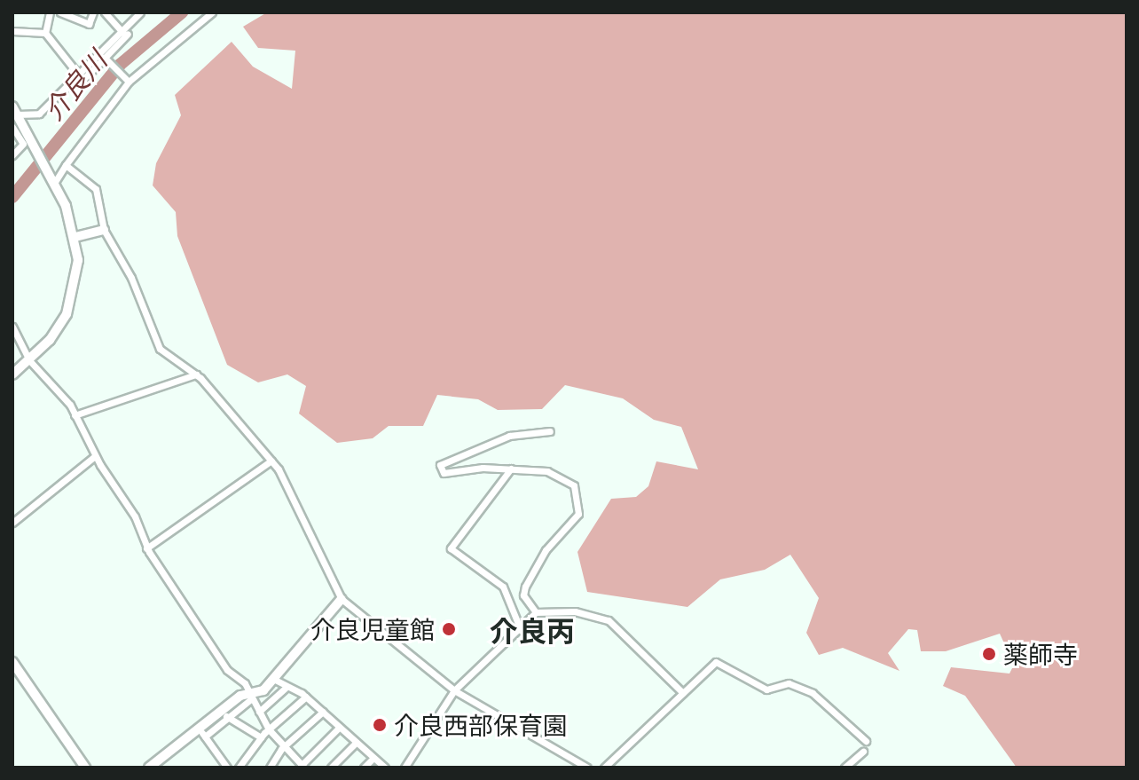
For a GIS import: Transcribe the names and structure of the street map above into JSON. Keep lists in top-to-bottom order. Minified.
{"districts":["介良丙"],"water":["介良川"],"places":["介良児童館","薬師寺","介良西部保育園"]}
